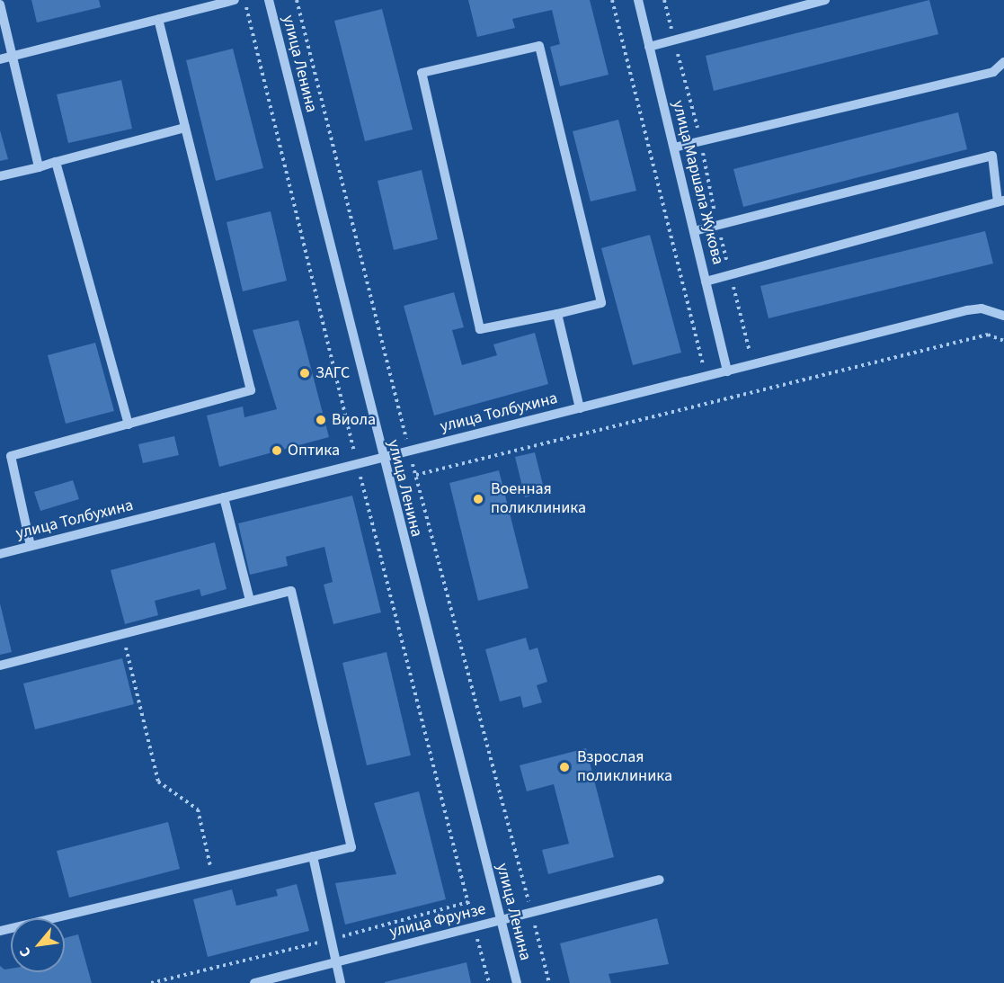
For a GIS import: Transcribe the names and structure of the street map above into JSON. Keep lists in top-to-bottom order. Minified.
{"streets":{"street":["улица Ленина","улица Маршала Жукова","улица Толбухина","улица Фрунзе"]},"crossings":[["улица Ленина","улица Толбухина"],["улица Ленина","улица Фрунзе"],["улица Маршала Жукова","улица Толбухина"]],"places":["ЗАГС","Виола","Оптика","Военная поликлиника","Взрослая поликлиника"],"north":"bottom left"}
